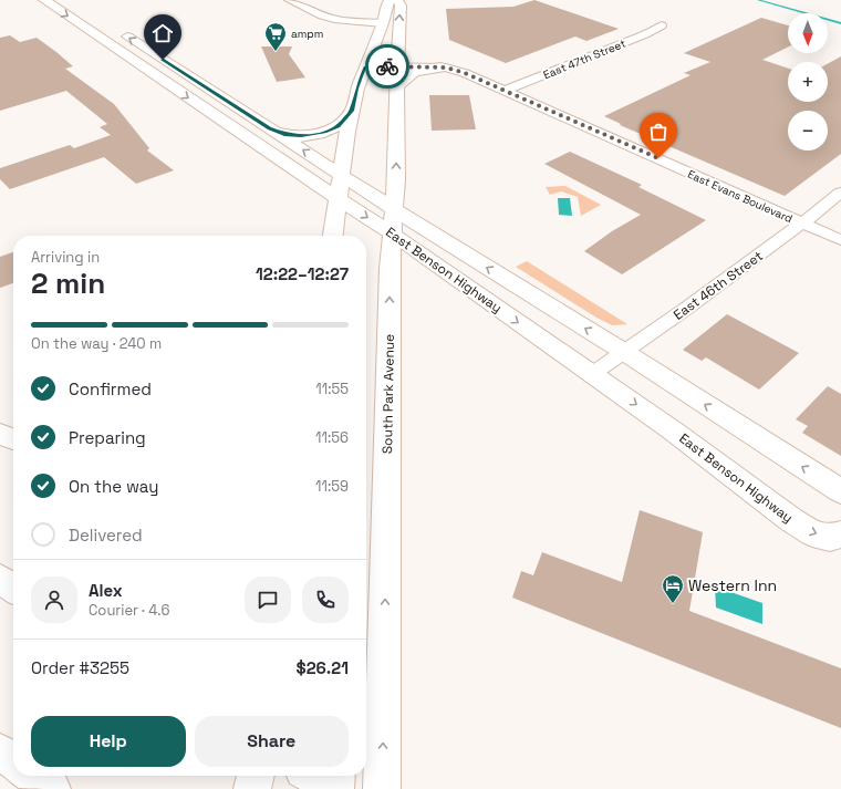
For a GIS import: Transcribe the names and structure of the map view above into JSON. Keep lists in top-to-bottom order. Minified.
{"streets":{"main road":["East Benson Highway","South Park Avenue"],"street":["East 47th Street","East Evans Boulevard","East 46th Street"]},"crossings":[["East 47th Street","East Evans Boulevard"],["East Evans Boulevard","East 46th Street"],["East Evans Boulevard","South Park Avenue"],["East Benson Highway","East 46th Street"],["East Benson Highway","South Park Avenue"]],"places":{"supermarket":["ampm"],"hotel":["Western Inn"]},"north":"bottom","page":{"map_buttons":["+","−"],"heading":["2 min","Arriving in","12:22–12:27"],"panel":["Alex","Courier · 4.6","Order #3255","$26.21"],"bar":"On the way · 240 m","list":[["Confirmed","11:55"],["Preparing","11:56"],["On the way","11:59"],"Delivered"],"buttons":["Help","Share"]}}
